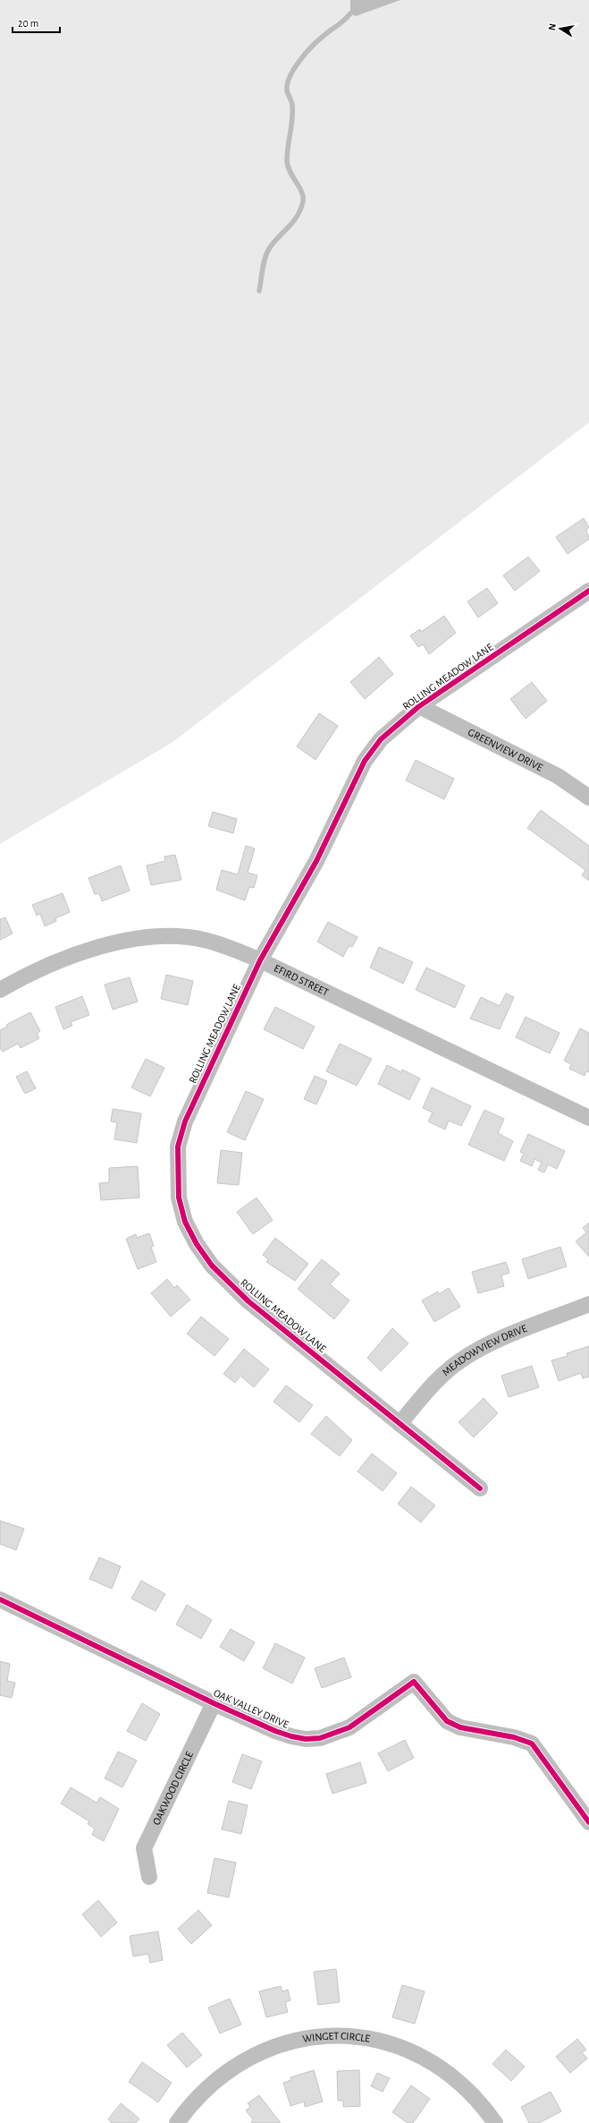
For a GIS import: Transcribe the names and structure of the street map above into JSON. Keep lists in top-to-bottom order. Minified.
{"streets":{"street":["ROLLING MEADOW LANE","GREENVIEW DRIVE","EFIRD STREET","MEADOWVIEW DRIVE","OAK VALLEY DRIVE","OAKWOOD CIRCLE","WINGET CIRCLE"]},"crossings":[["ROLLING MEADOW LANE","GREENVIEW DRIVE"],["ROLLING MEADOW LANE","EFIRD STREET"],["ROLLING MEADOW LANE","MEADOWVIEW DRIVE"],["OAK VALLEY DRIVE","OAKWOOD CIRCLE"]],"scale_bar":"20 m","north":"left"}
